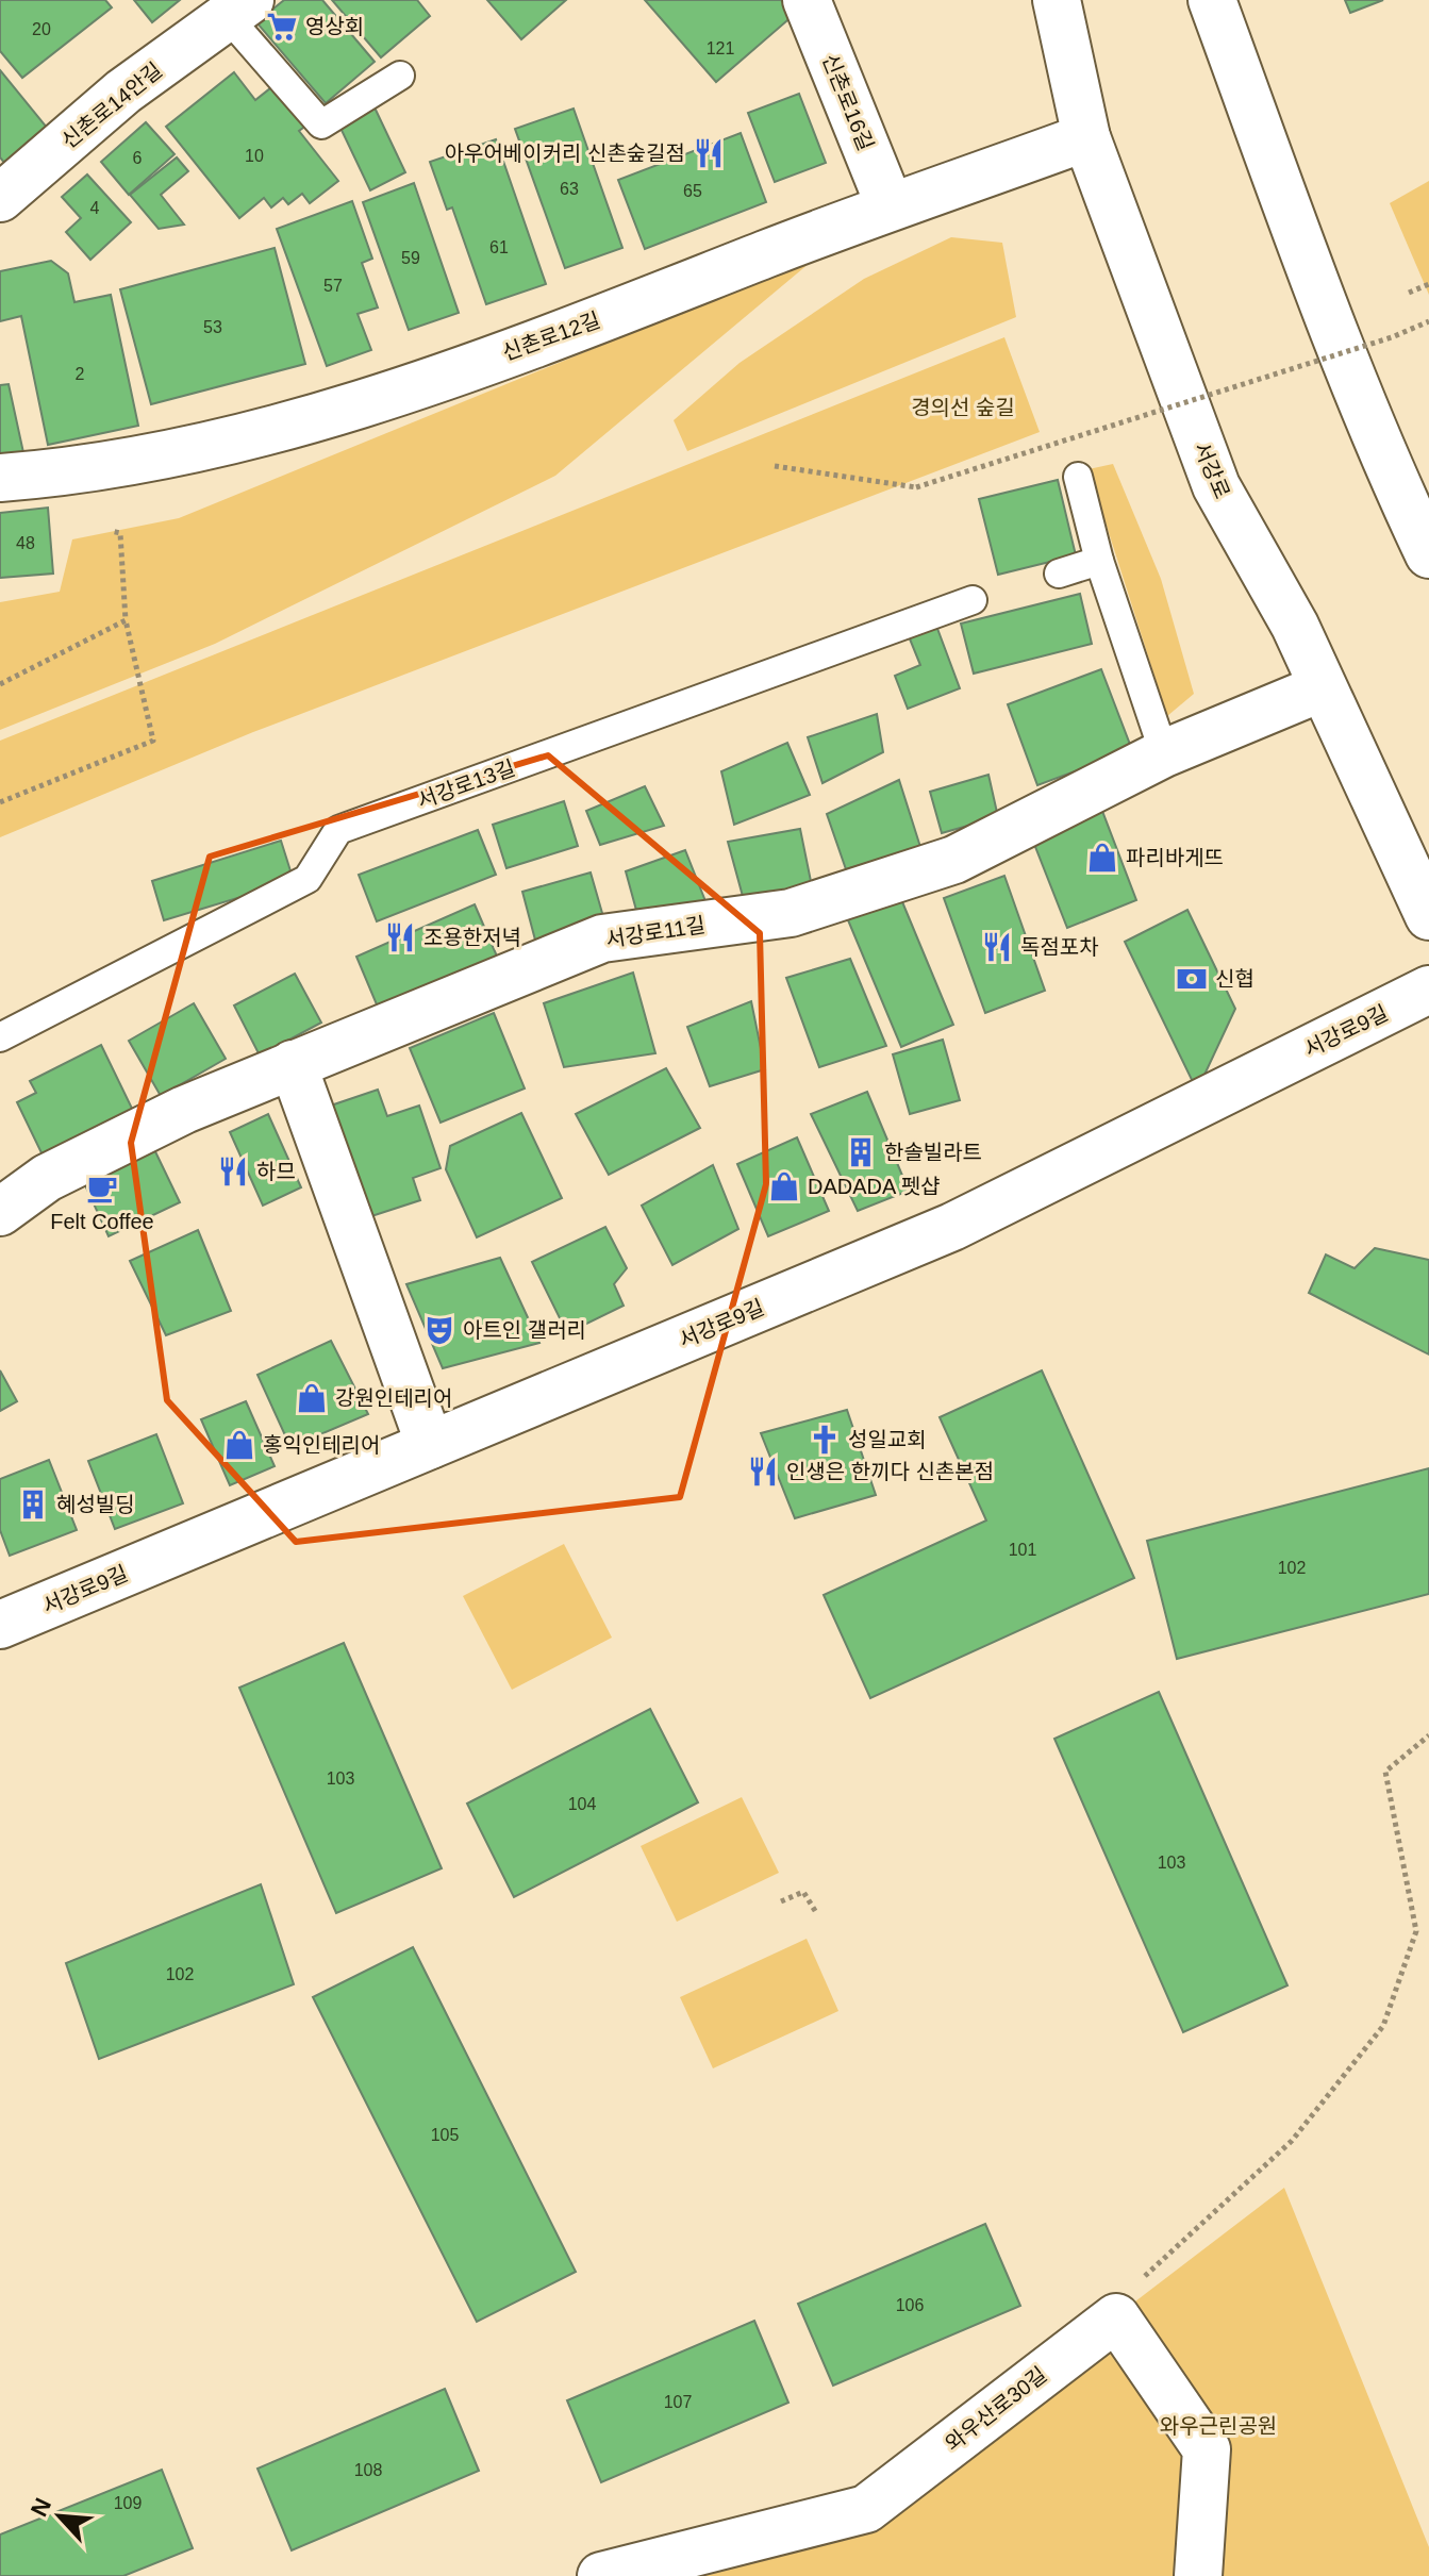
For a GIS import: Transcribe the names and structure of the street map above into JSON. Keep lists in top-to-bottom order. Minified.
{"streets":{"street":["신촌로16길","신촌로14안길","신촌로12길","서강로","서강로11길","서강로9길","와우산로30길"],"lane":["서강로13길"]},"crossings":[["신촌로16길","신촌로12길"],["신촌로12길","서강로"],["서강로","서강로11길"]],"parks":["경의선 숲길","와우근린공원"],"places":{"supermarket":["영상회"],"restaurant":["아우어베이커리 신촌숲길점","조용한저녁","독점포차","하므","인생은 한끼다 신촌본점"],"shop":["파리바게뜨","DADADA 펫샵","강원인테리어","홍익인테리어"],"bank":["신협"],"building":["한솔빌라트","혜성빌딩"],"cafe":["Felt Coffee"],"theatre":["아트인 갤러리"],"church":["성일교회"]},"house_numbers":["20","121","10","6","63","65","4","61","59","57","53","2","48","101","102","103","104","103","102","105","106","107","108","109"],"north":"top left"}
